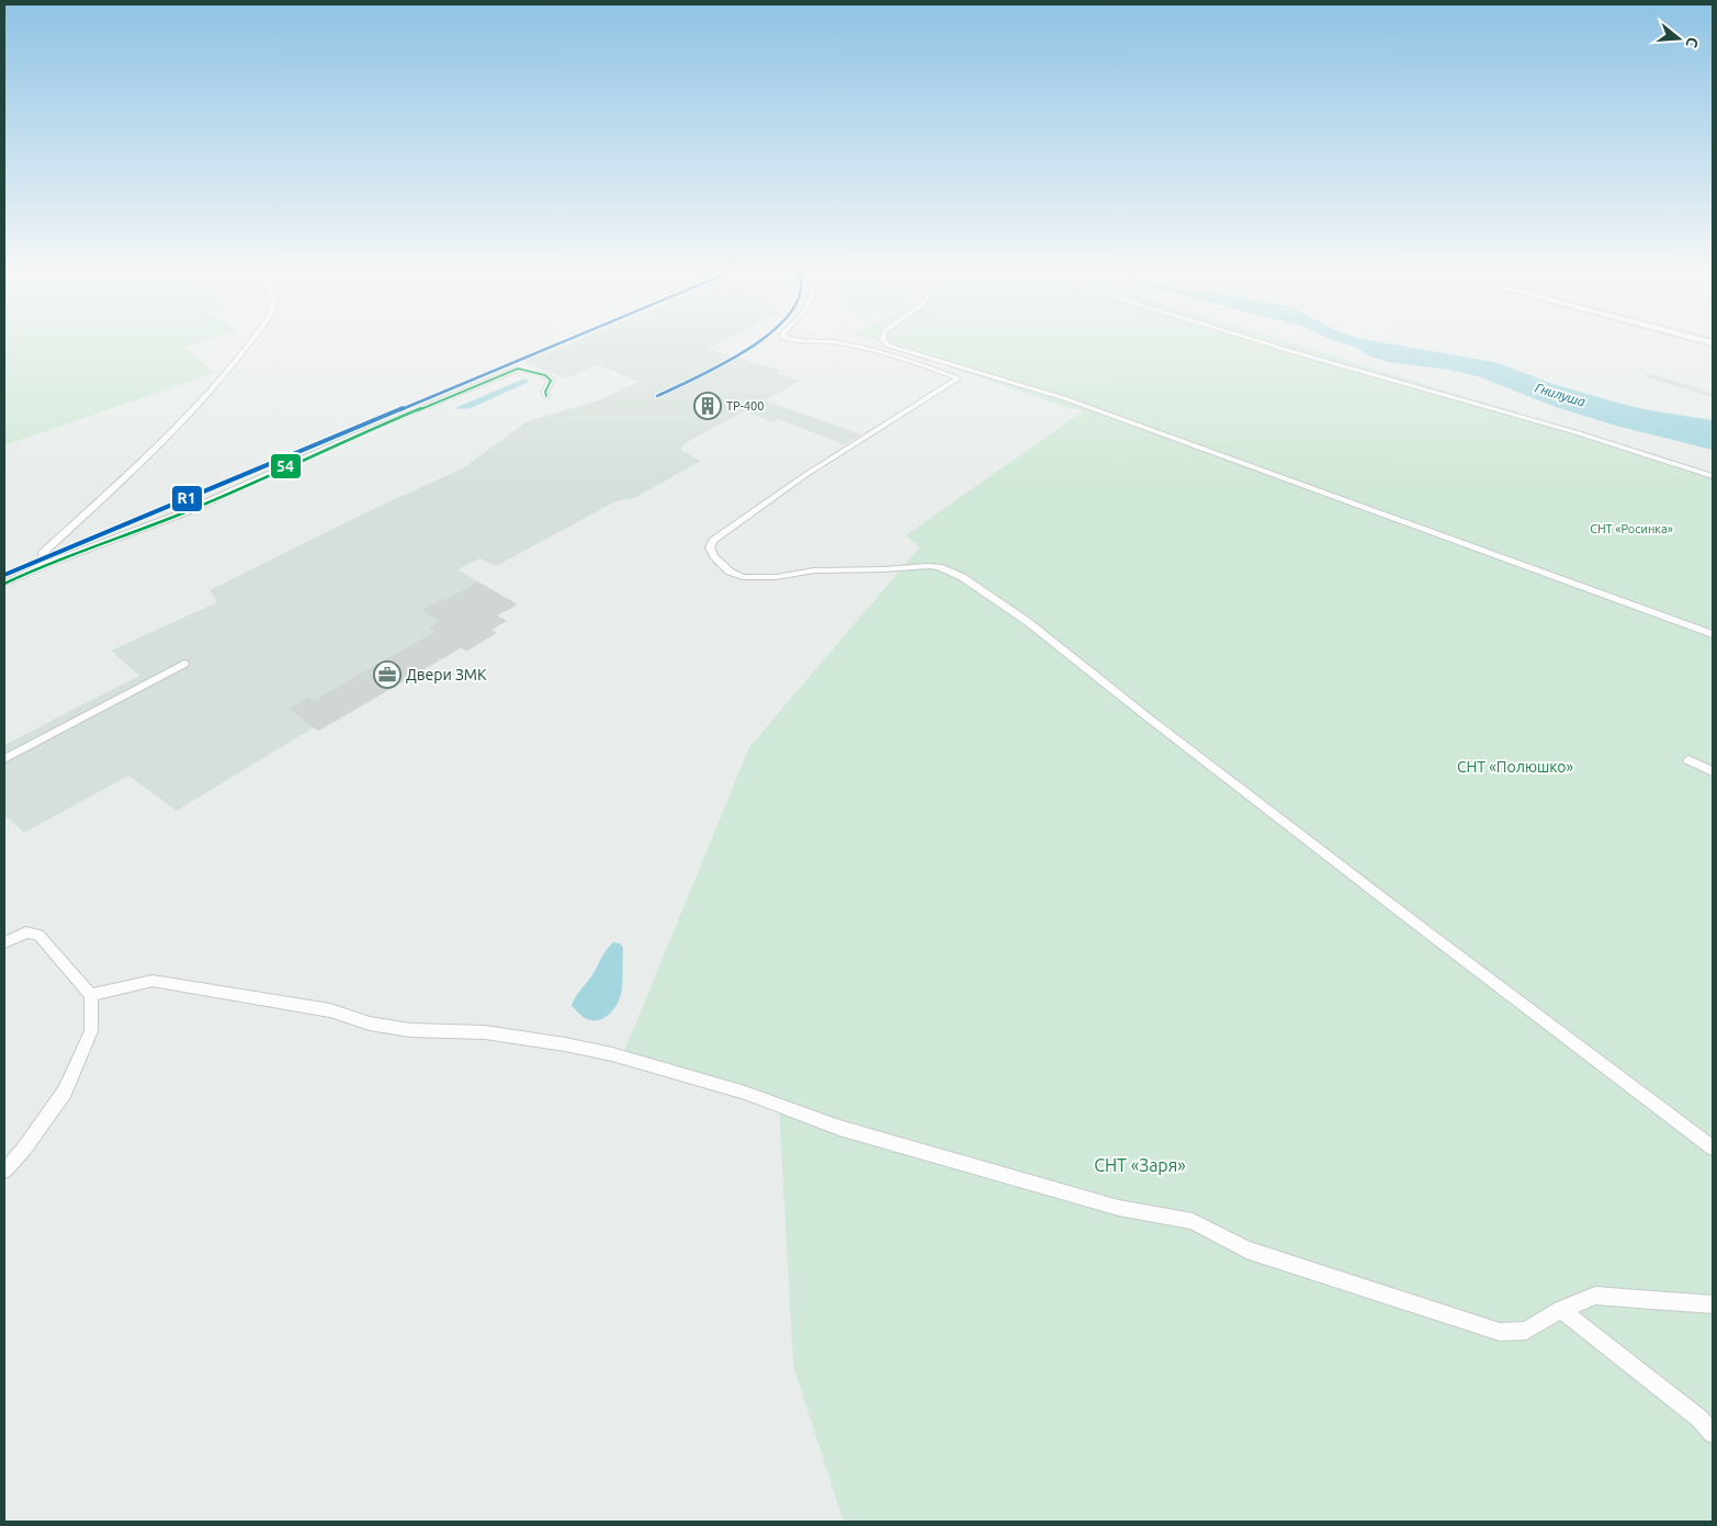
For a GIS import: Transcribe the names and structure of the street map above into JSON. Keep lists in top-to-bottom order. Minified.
{"water":["Гнилуша"],"parks":["СНТ «Росинка»","СНТ «Полюшко»","СНТ «Заря»"],"places":{"building":["ТР-400"],"office":["Двери ЗМК"]},"lines":["transit line R1","transit line 54"],"north":"right"}
